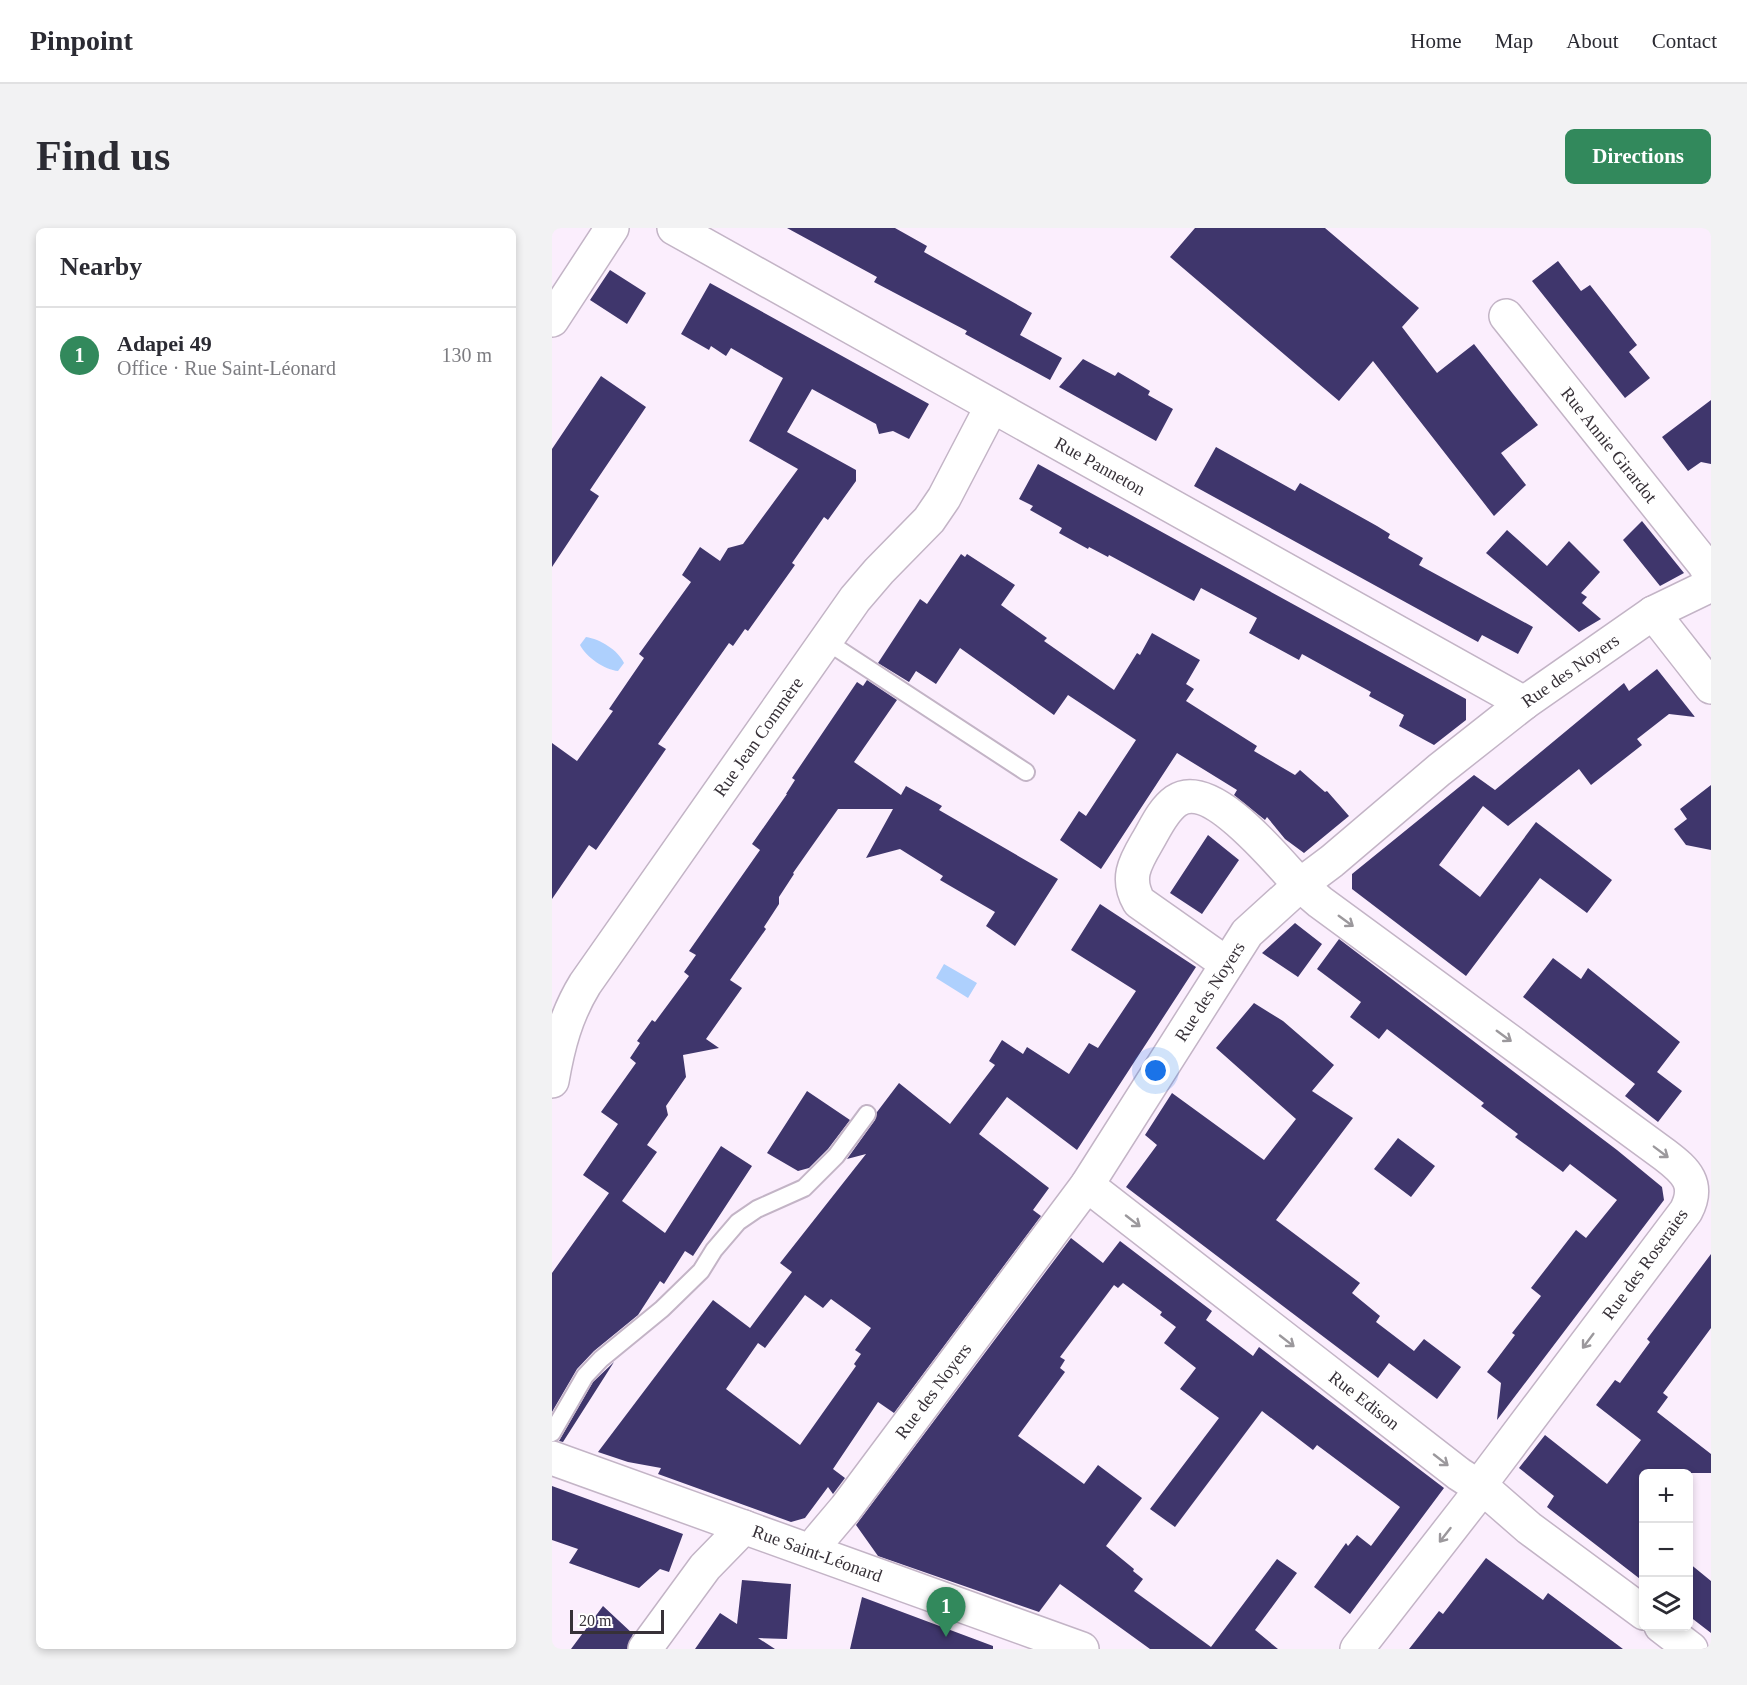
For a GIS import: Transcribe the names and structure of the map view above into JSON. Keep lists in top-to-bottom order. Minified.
{"streets":{"street":["Rue Annie Girardot","Rue Panneton","Rue des Noyers","Rue Jean Commère","Rue des Roseraies","Rue Edison","Rue Saint-Léonard"]},"crossings":[["Rue Panneton","Rue des Noyers"],["Rue Panneton","Rue Jean Commère"],["Rue des Noyers","Rue des Roseraies"],["Rue des Noyers","Rue Edison"],["Rue des Noyers","Rue Saint-Léonard"],["Rue des Roseraies","Rue Edison"]],"one_way":["Rue Edison"],"scale_bar":"20 m","page":{"header":"Pinpoint","nav":["Home","Map","About","Contact"],"buttons":"Directions","title":"Find us","heading":"Nearby","list":[{"mark":"1","name":"Adapei 49","note":"Office · Rue Saint-Léonard","value":"130 m"}],"map_buttons":["+","−"],"pins":"1","scale":"20 m"}}
